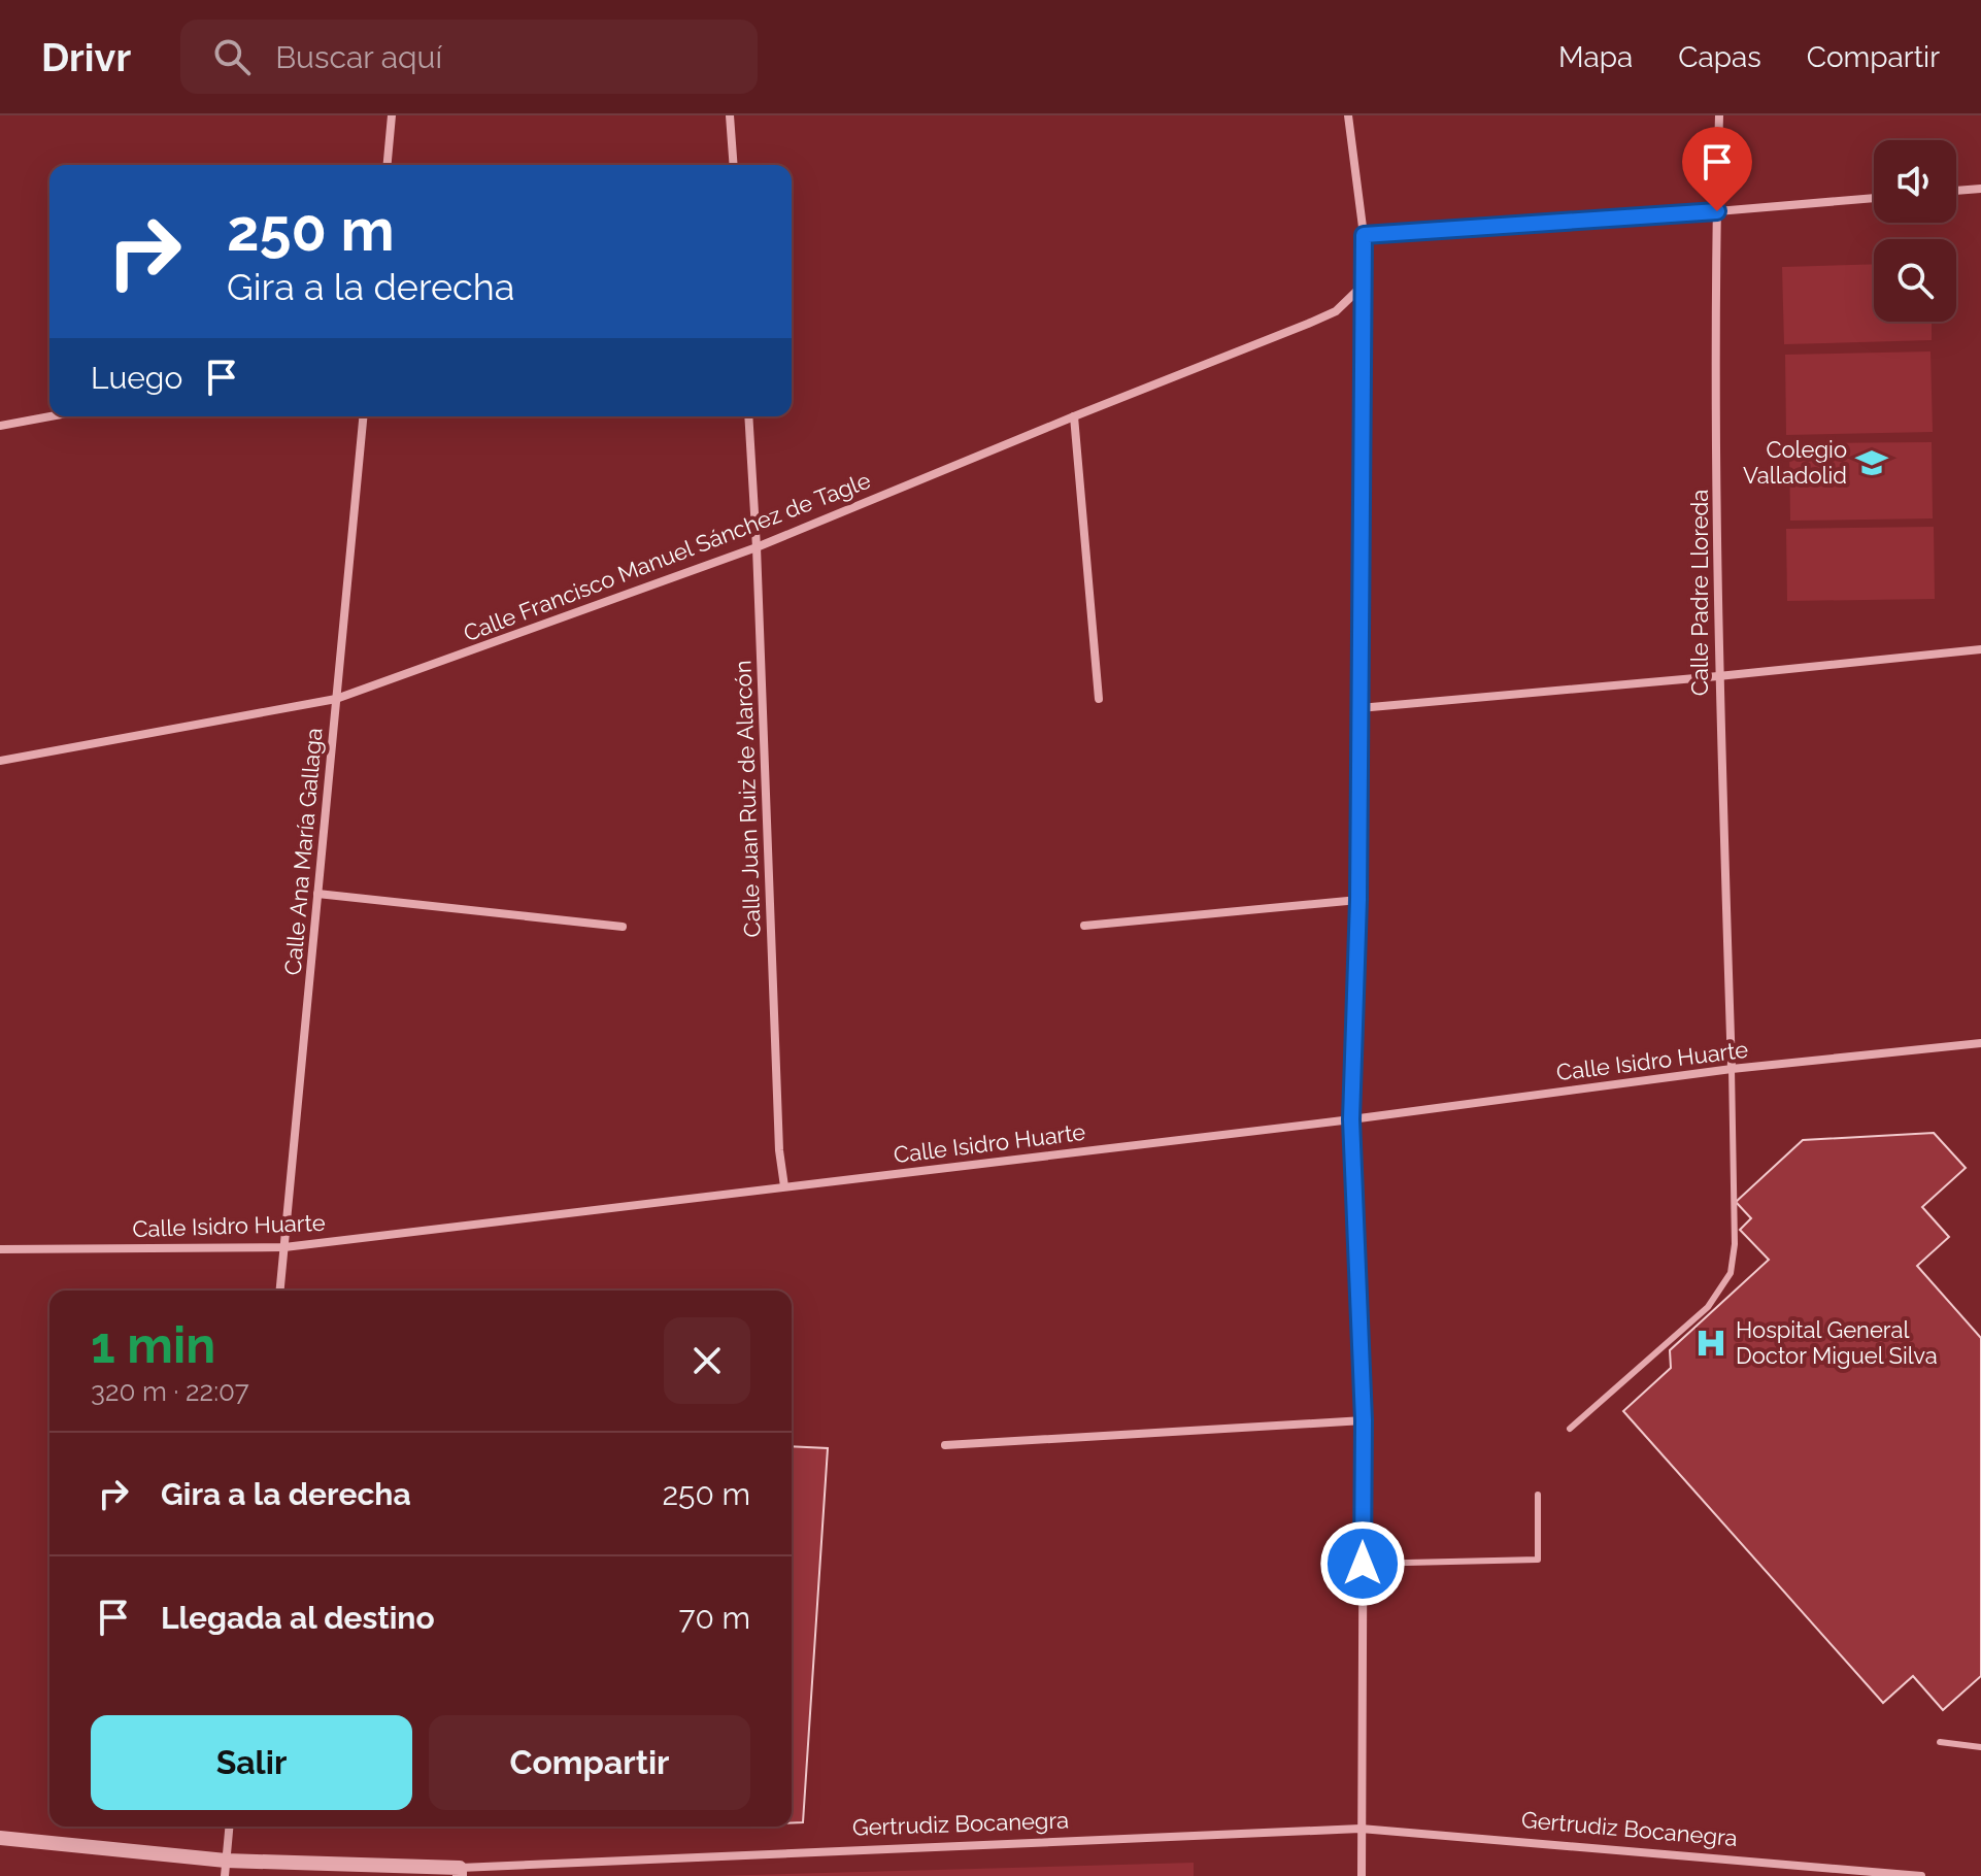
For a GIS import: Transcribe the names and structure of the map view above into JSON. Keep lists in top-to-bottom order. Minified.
{"streets":{"street":["Calle Francisco Manuel Sánchez de Tagle","Calle Padre Lloreda","Calle Juan Ruiz de Alarcón","Calle Ana María Gallaga","Calle Isidro Huarte","Gertrudiz Bocanegra"]},"crossings":[["Calle Francisco Manuel Sánchez de Tagle","Calle Juan Ruiz de Alarcón"],["Calle Francisco Manuel Sánchez de Tagle","Calle Ana María Gallaga"],["Calle Padre Lloreda","Calle Isidro Huarte"],["Calle Juan Ruiz de Alarcón","Calle Isidro Huarte"],["Calle Ana María Gallaga","Calle Isidro Huarte"]],"places":{"school or university":["Colegio Valladolid"],"hospital":["Hospital General Doctor Miguel Silva"]},"page":{"header":"Drivr","search":"Buscar aquí","nav":["Mapa","Capas","Compartir"],"turn":["250 m","Gira a la derecha"],"then":"Luego","heading":["1 min","320 m · 22:07"],"list":[{"name":"Gira a la derecha","value":"250 m"},{"name":"Llegada al destino","value":"70 m"}],"buttons":["Salir","Compartir"]}}
